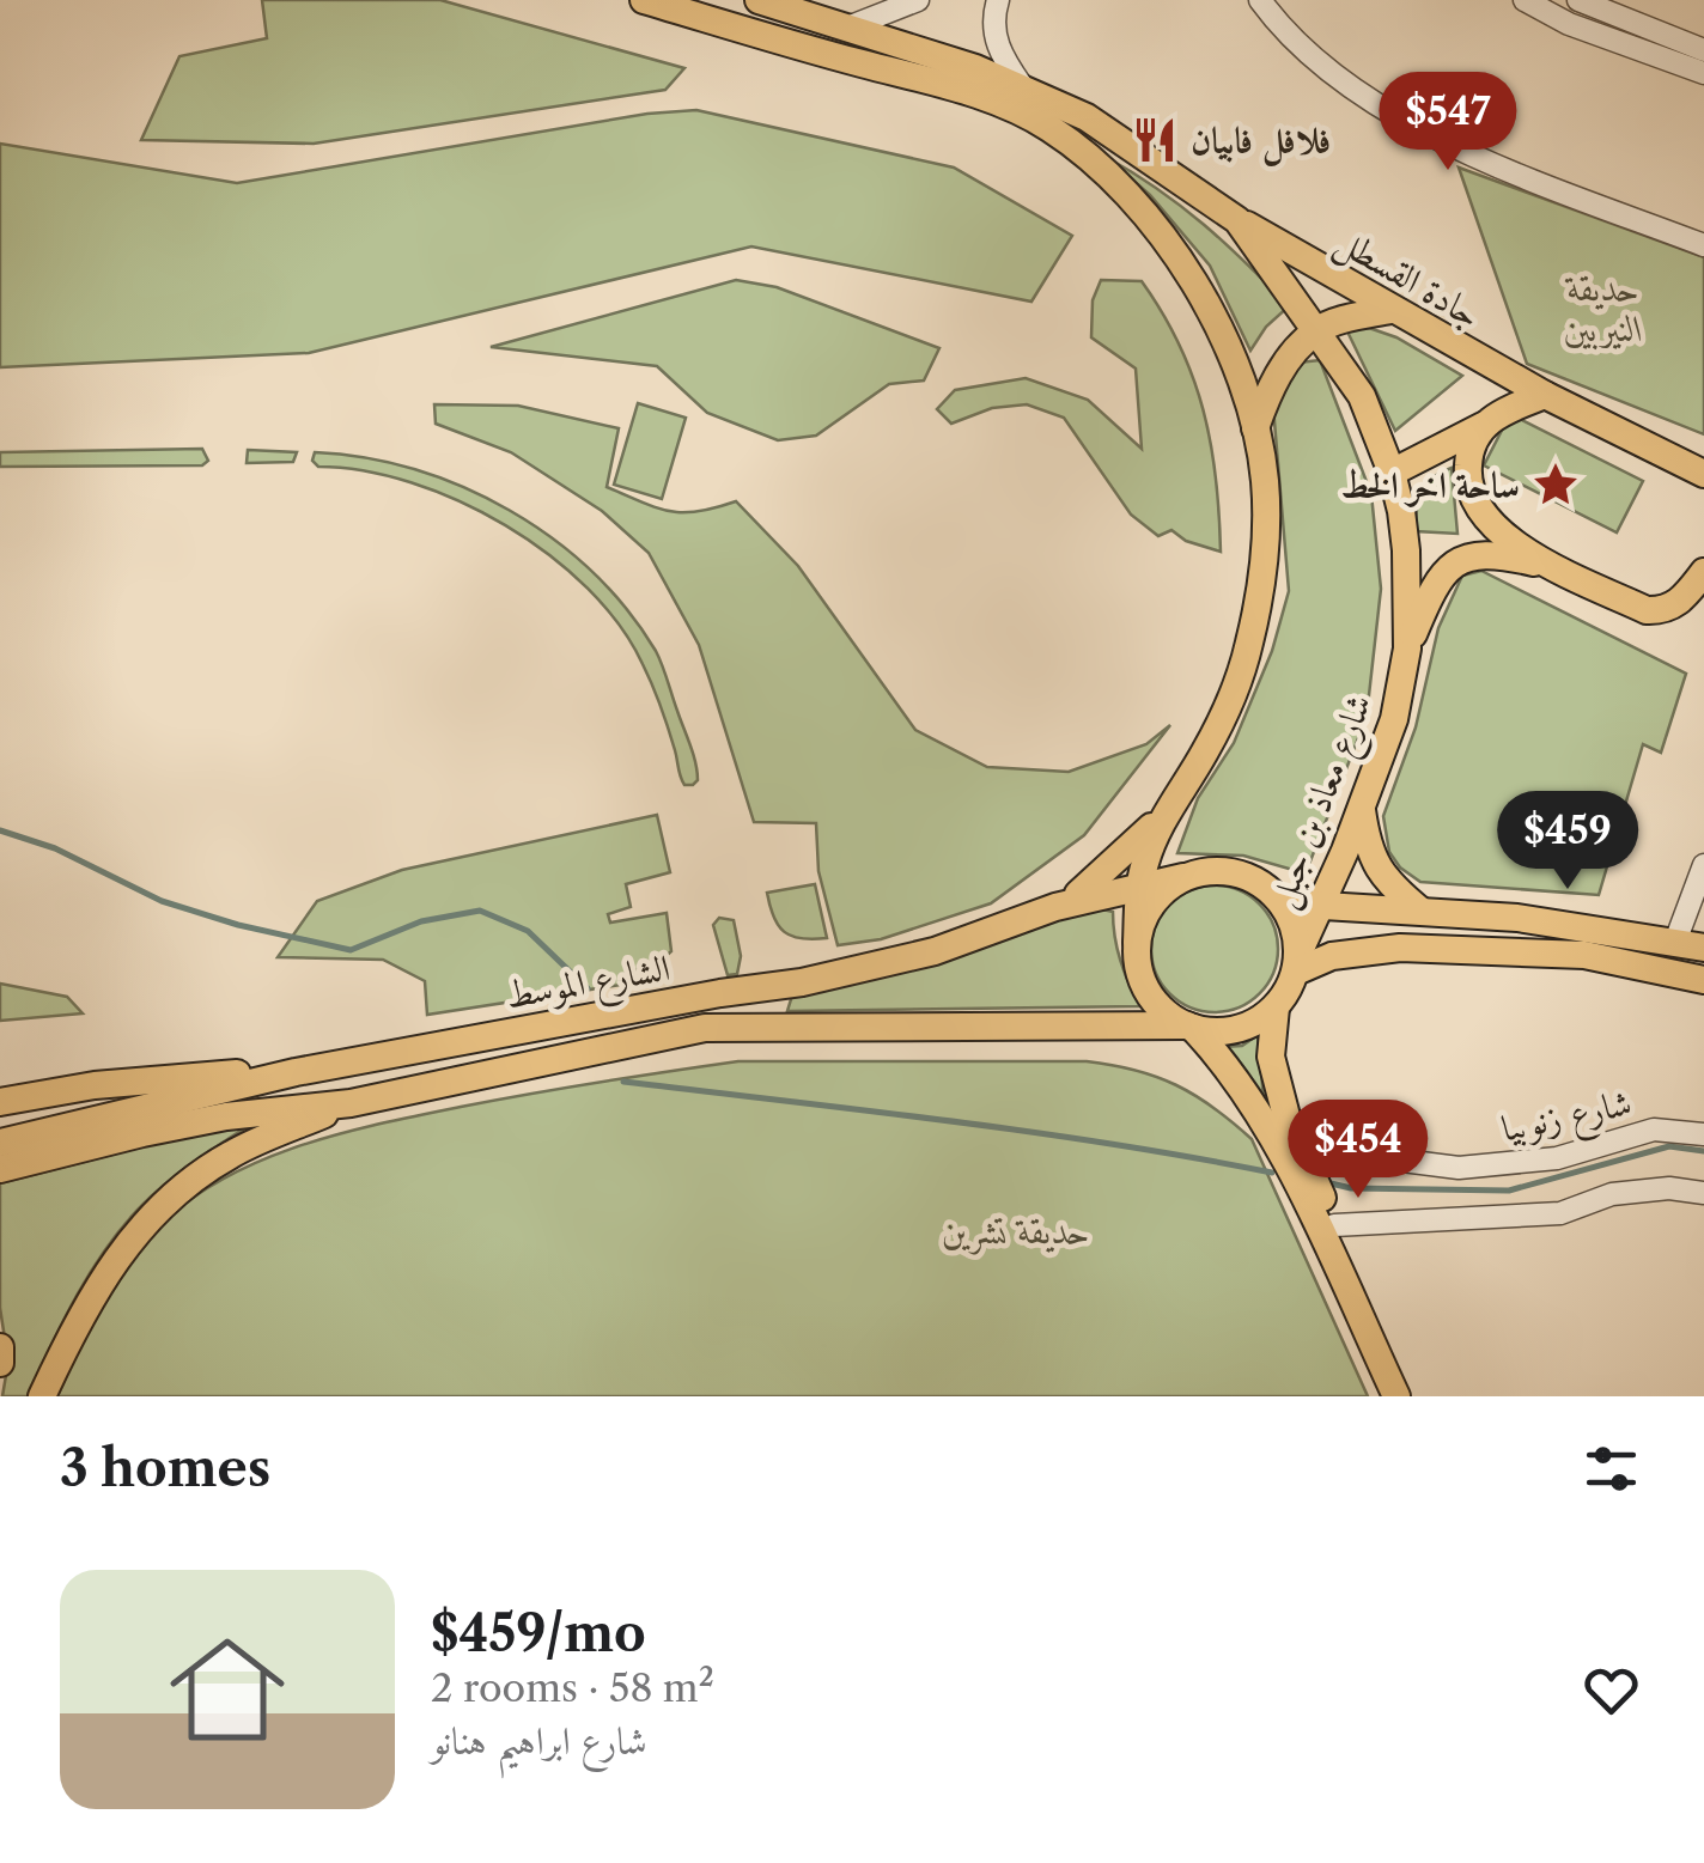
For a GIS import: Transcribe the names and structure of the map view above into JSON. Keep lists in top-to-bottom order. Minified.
{"streets":{"main road":["جادة القسطل","شارع معاذ بن جبل","الشارع الموسط"],"street":["شارع زنوبيا"]},"crossings":[["جادة القسطل","شارع معاذ بن جبل"],["شارع معاذ بن جبل","الشارع الموسط"]],"parks":["حديقة النيربين","حديقة تشرين"],"places":{"restaurant":["فلافل فابيان"],"place":["ساحة اخر الخط"]},"page":{"price":["$547","$459","$454"],"heading":"3 homes","list":[{"name":"$459/mo","note":"2 rooms · 58 m² · شارع ابراهيم هنانو"}]}}
